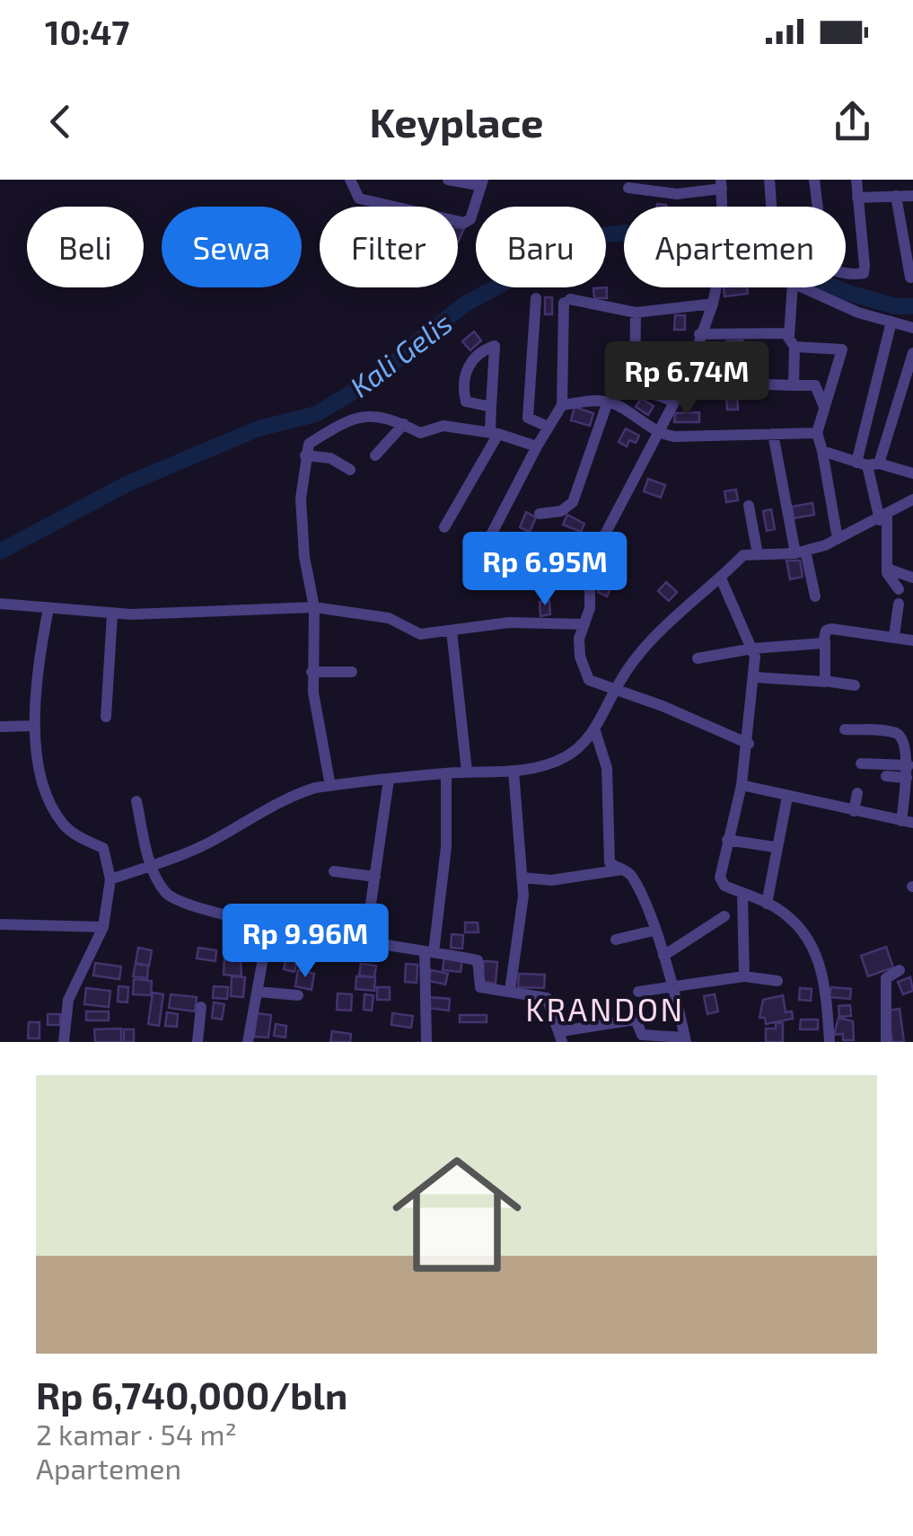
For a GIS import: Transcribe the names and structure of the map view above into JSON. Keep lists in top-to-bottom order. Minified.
{"districts":["KRANDON"],"water":["Kali Gelis"],"page":{"status":"10:47","header":"Keyplace","chip":["Beli","Sewa","Filter","Baru","Apartemen"],"price":["Rp 6.74M","Rp 6.95M","Rp 9.96M"],"list":[{"name":"Rp 6,740,000/bln","note":"2 kamar · 54 m² · Apartemen"}]}}
